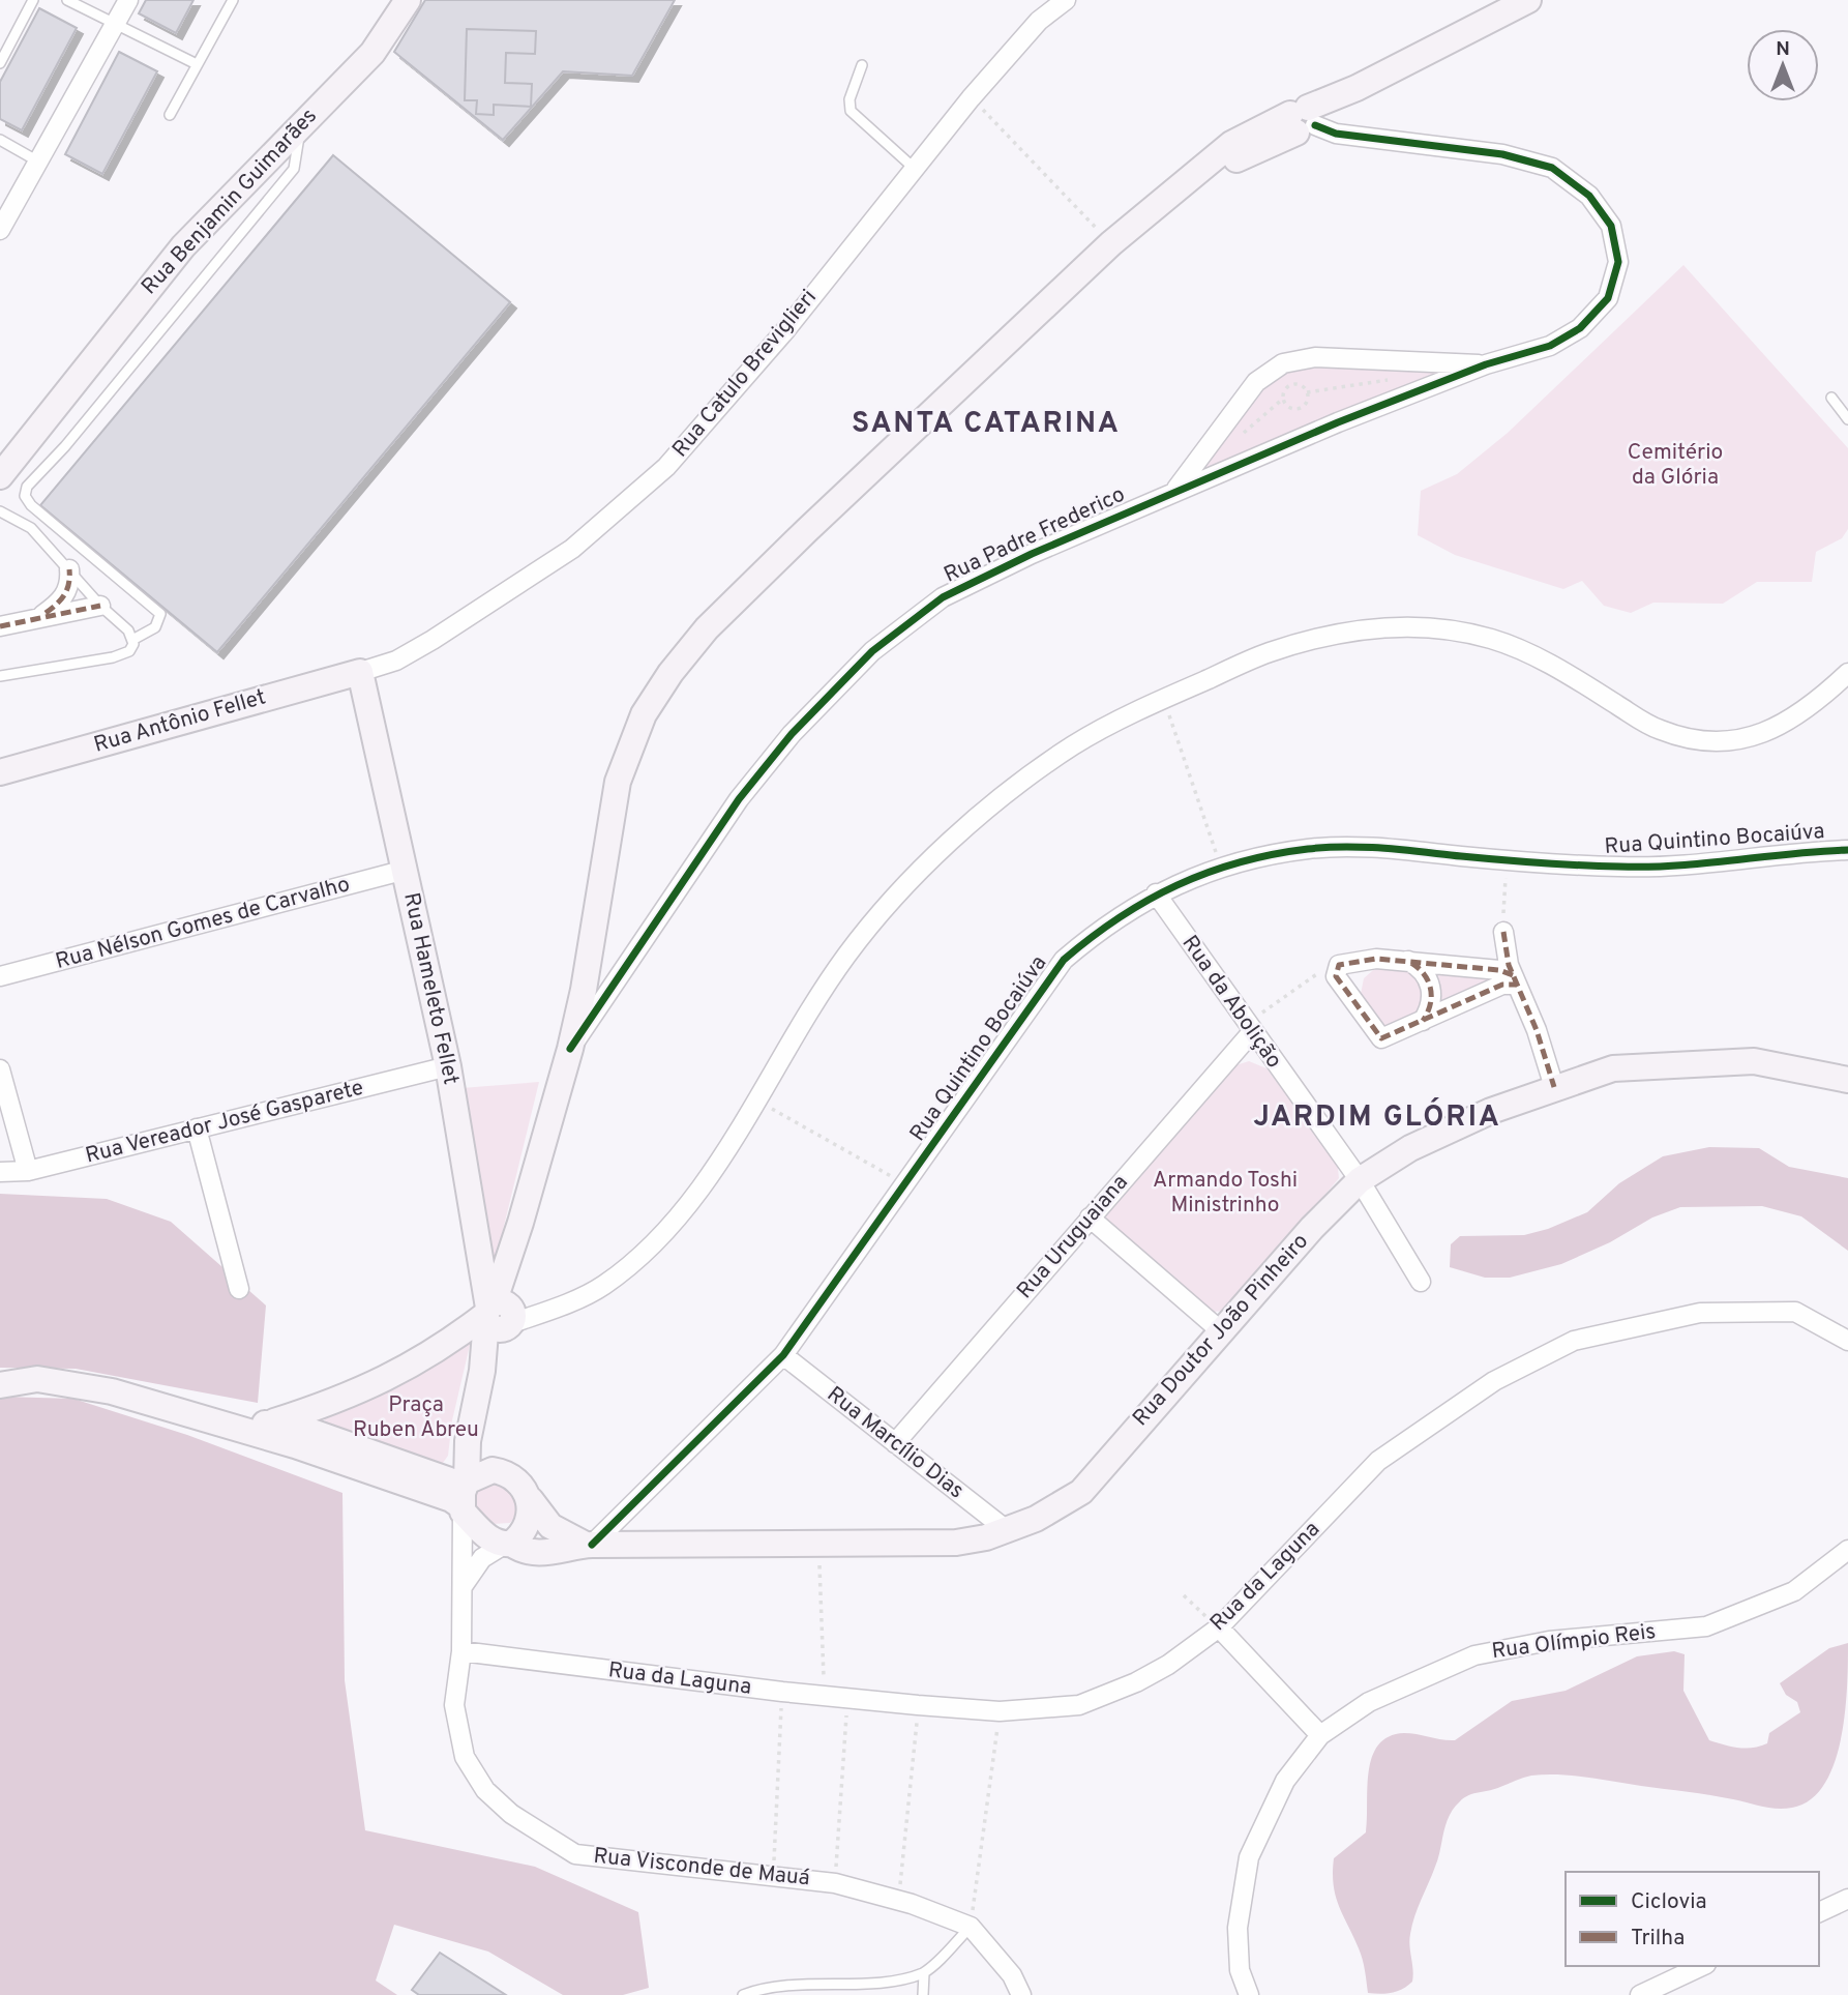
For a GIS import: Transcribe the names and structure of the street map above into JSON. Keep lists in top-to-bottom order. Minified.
{"streets":{"street":["Rua Benjamin Guimarães","Rua Catulo Breviglieri","Rua Padre Frederico","Rua Antônio Fellet","Rua Quintino Bocaiúva","Rua Nélson Gomes de Carvalho","Rua Hameleto Fellet","Rua da Abolição","Rua Vereador José Gasparete","Rua Uruguaiana","Rua Doutor João Pinheiro","Rua Marcílio Dias","Rua da Laguna","Rua Olímpio Reis","Rua Visconde de Mauá"]},"crossings":[["Rua Catulo Breviglieri","Rua Antônio Fellet"],["Rua Catulo Breviglieri","Rua Hameleto Fellet"],["Rua Antônio Fellet","Rua Hameleto Fellet"],["Rua Quintino Bocaiúva","Rua da Abolição"],["Rua Quintino Bocaiúva","Rua Doutor João Pinheiro"],["Rua Quintino Bocaiúva","Rua Marcílio Dias"],["Rua Nélson Gomes de Carvalho","Rua Hameleto Fellet"],["Rua Hameleto Fellet","Rua Vereador José Gasparete"],["Rua Hameleto Fellet","Rua Visconde de Mauá"],["Rua da Abolição","Rua Uruguaiana"],["Rua da Abolição","Rua Doutor João Pinheiro"],["Rua Uruguaiana","Rua Marcílio Dias"],["Rua Doutor João Pinheiro","Rua Marcílio Dias"],["Rua Doutor João Pinheiro","Rua Visconde de Mauá"],["Rua da Laguna","Rua Visconde de Mauá"]],"districts":["SANTA CATARINA","JARDIM GLÓRIA"],"parks":["Cemitério da Glória","Armando Toshi Ministrinho","Praça Ruben Abreu"],"legend":["Ciclovia","Trilha"],"north":"top"}
